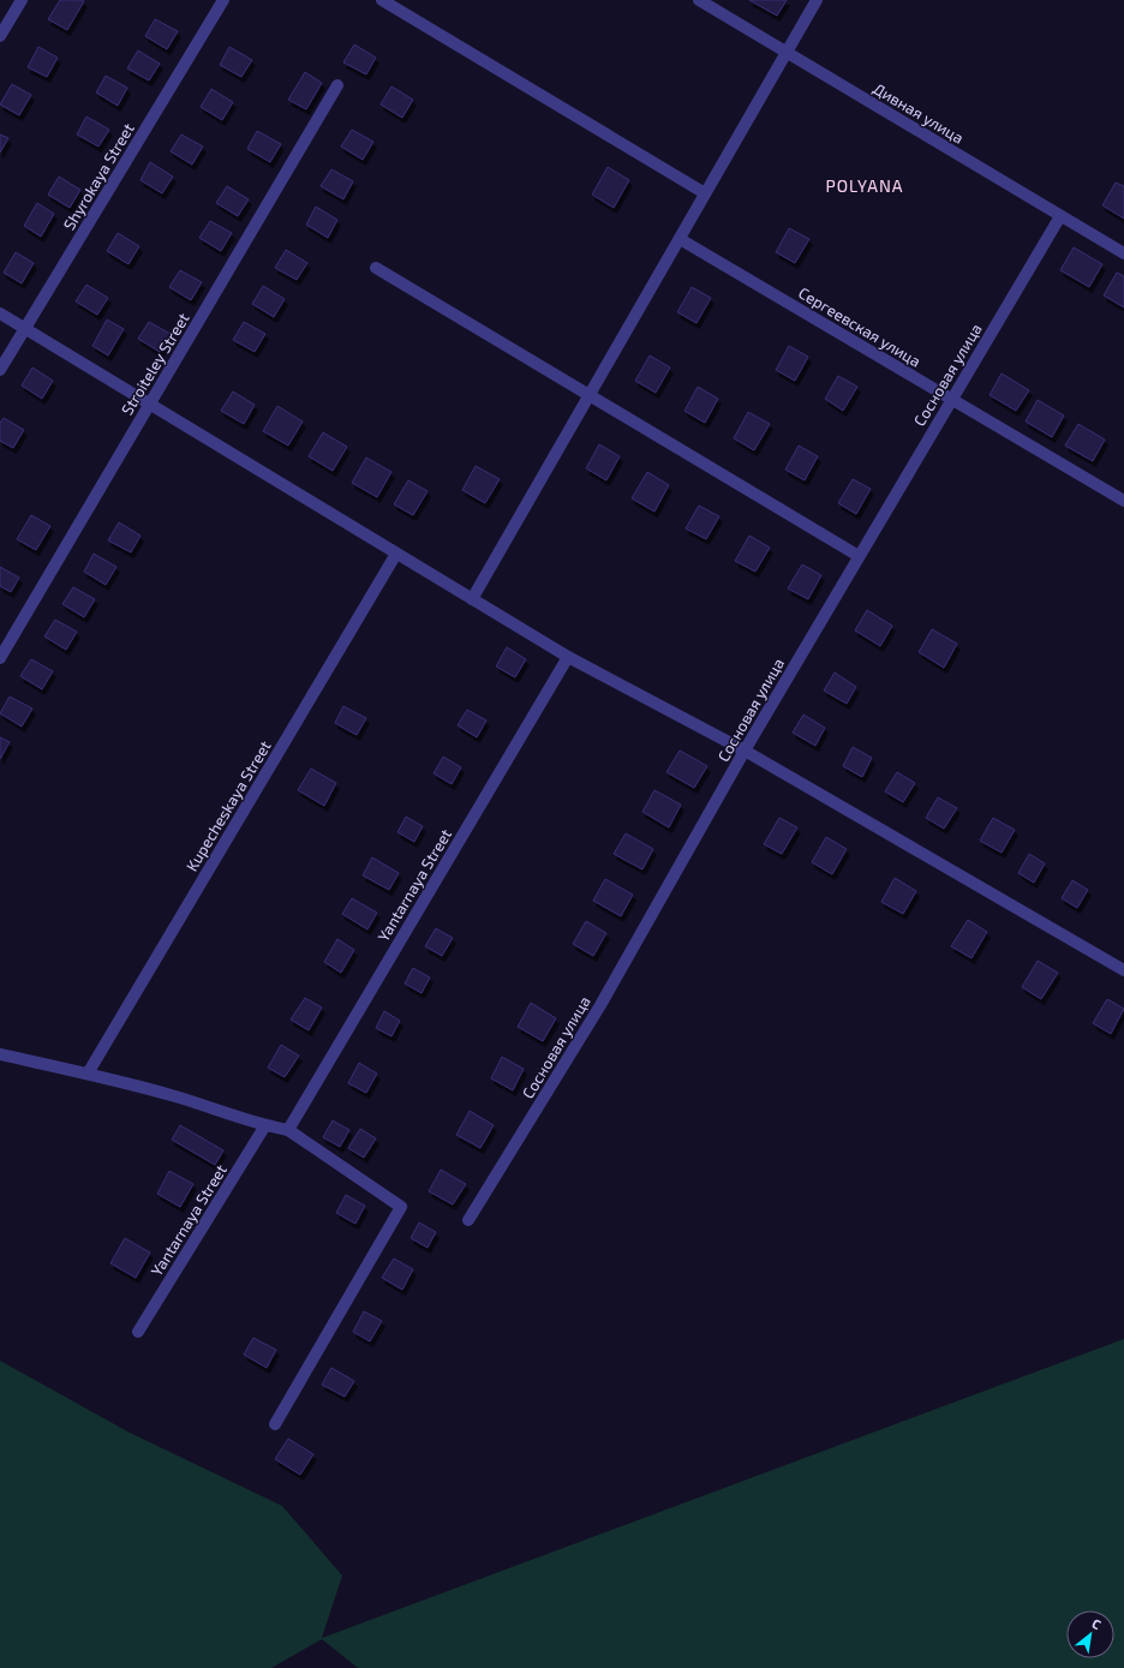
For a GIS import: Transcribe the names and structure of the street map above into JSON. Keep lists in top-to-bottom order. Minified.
{"streets":{"street":["Дивная улица","Shyrokaya Street","Сергеевская улица","Stroiteley Street","Сосновая улица","Kupecheskaya Street","Yantarnaya Street"]},"crossings":[["Дивная улица","Сосновая улица"],["Сергеевская улица","Сосновая улица"]],"districts":["POLYANA"],"north":"top right"}
